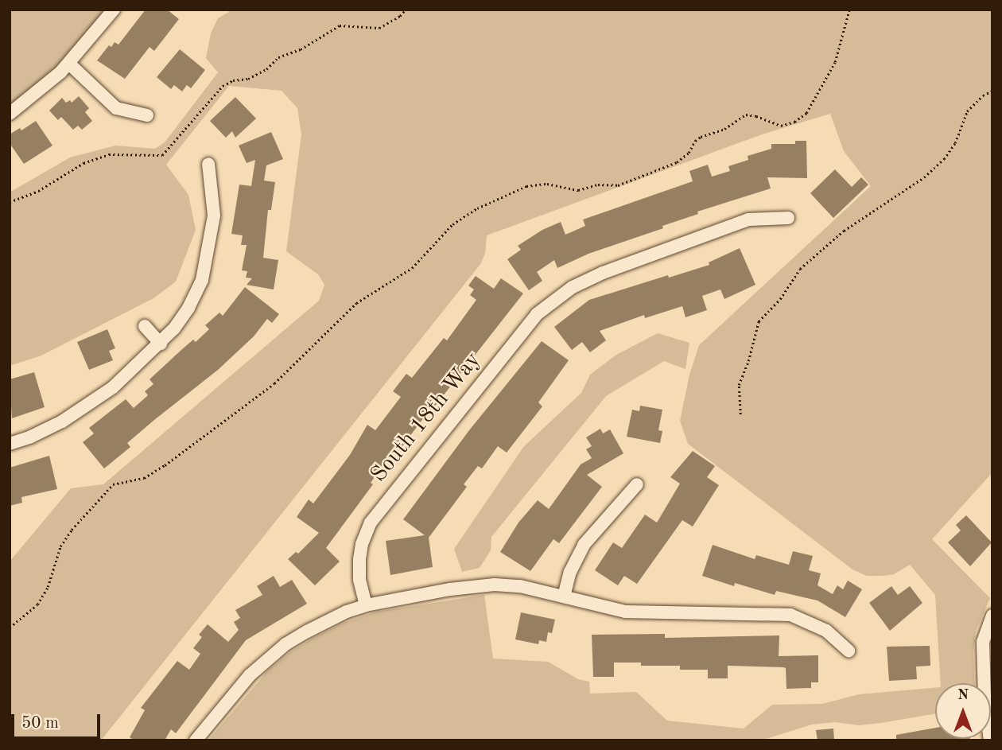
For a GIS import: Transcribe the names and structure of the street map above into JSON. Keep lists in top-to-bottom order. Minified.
{"streets":{"street":["South 18th Way"]},"scale_bar":"50 m","north":"top"}
